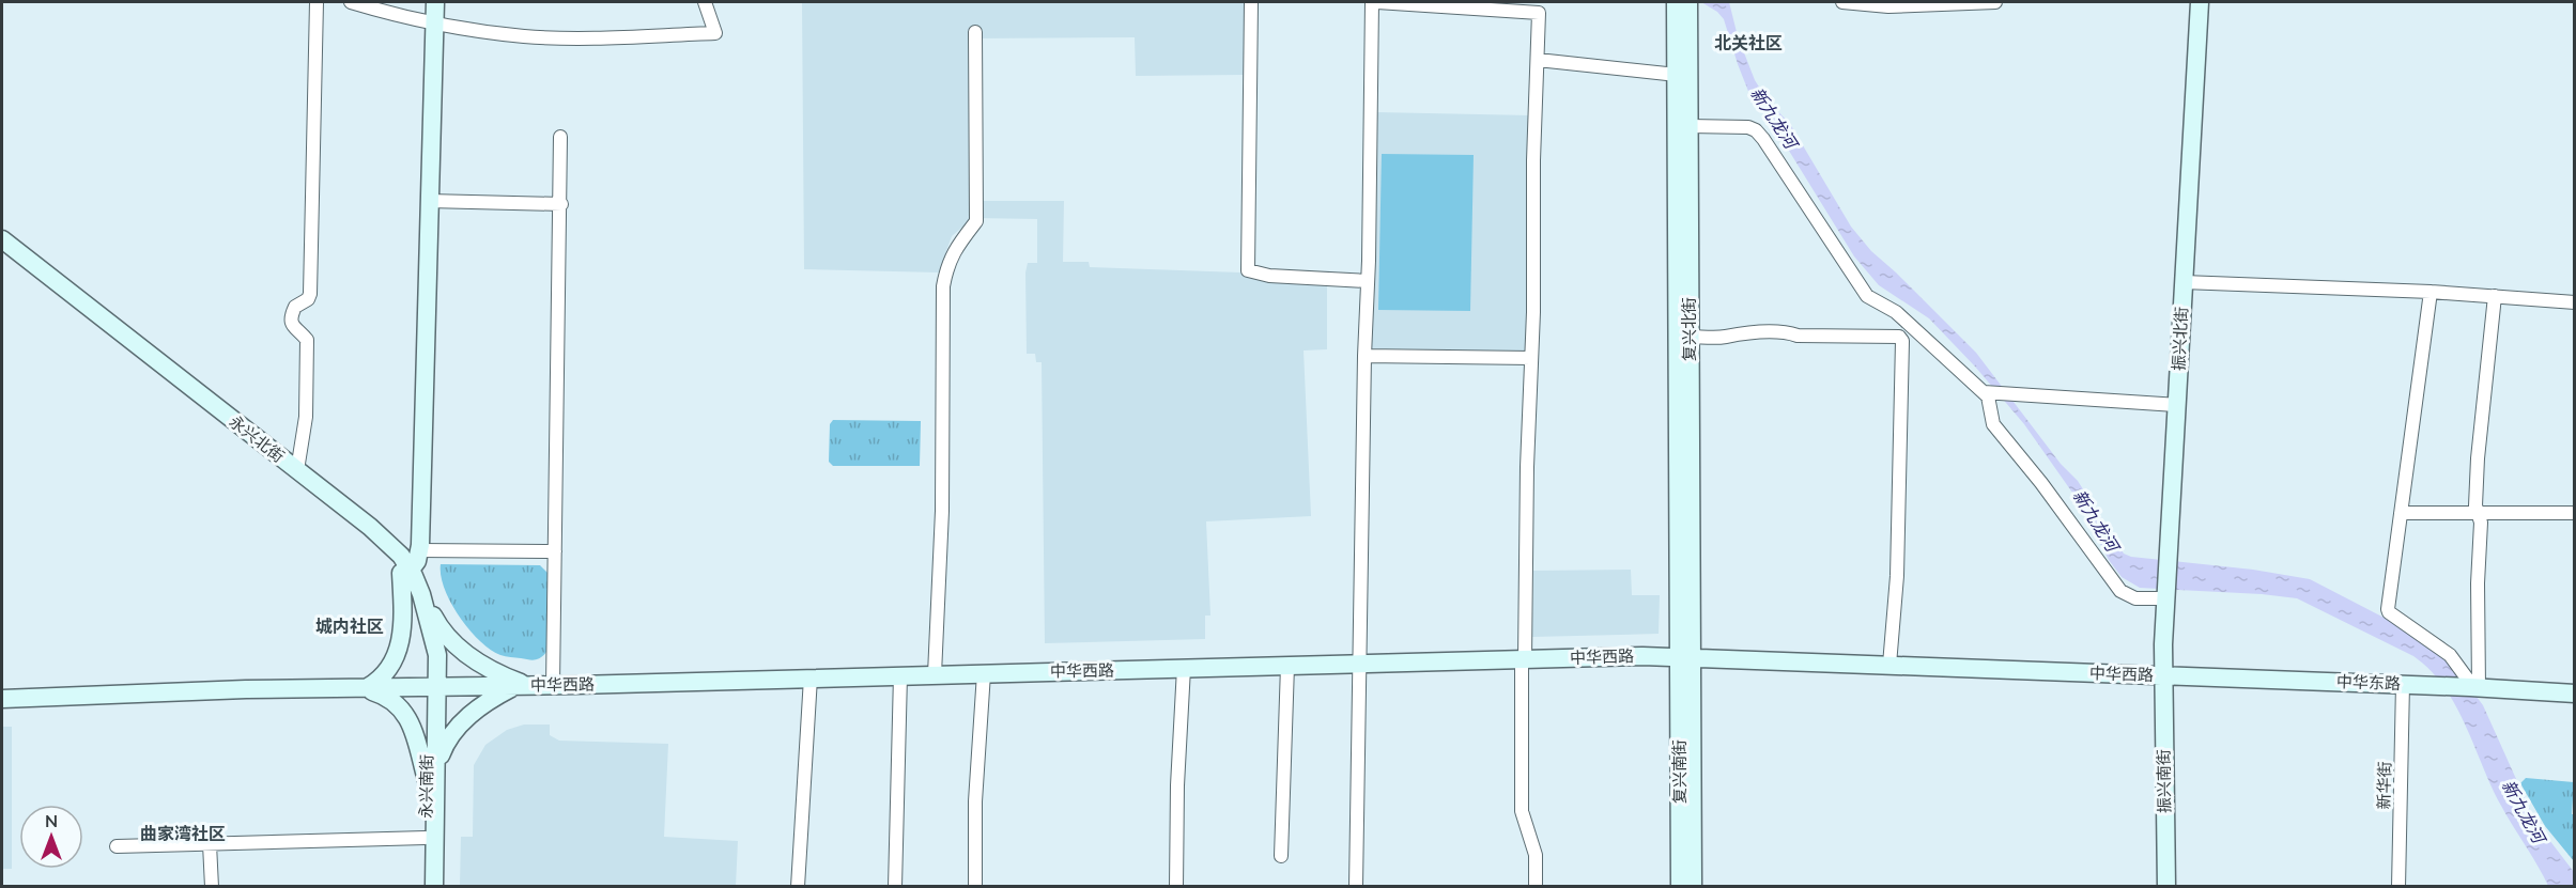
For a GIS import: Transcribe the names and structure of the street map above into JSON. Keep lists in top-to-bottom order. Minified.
{"streets":{"street":["复兴北街","振兴北街","永兴北街","中华西路","中华东路","复兴南街","振兴南街","新华街","永兴南街"]},"crossings":[["复兴北街","中华西路"],["复兴北街","复兴南街"],["振兴北街","中华西路"],["振兴北街","中华东路"],["振兴北街","振兴南街"],["永兴北街","中华西路"],["永兴北街","永兴南街"],["中华西路","中华东路"],["中华西路","复兴南街"],["中华西路","振兴南街"],["中华西路","永兴南街"],["中华东路","振兴南街"],["中华东路","新华街"]],"districts":["北关社区","城内社区","曲家湾社区"],"water":["新九龙河"],"north":"top"}
